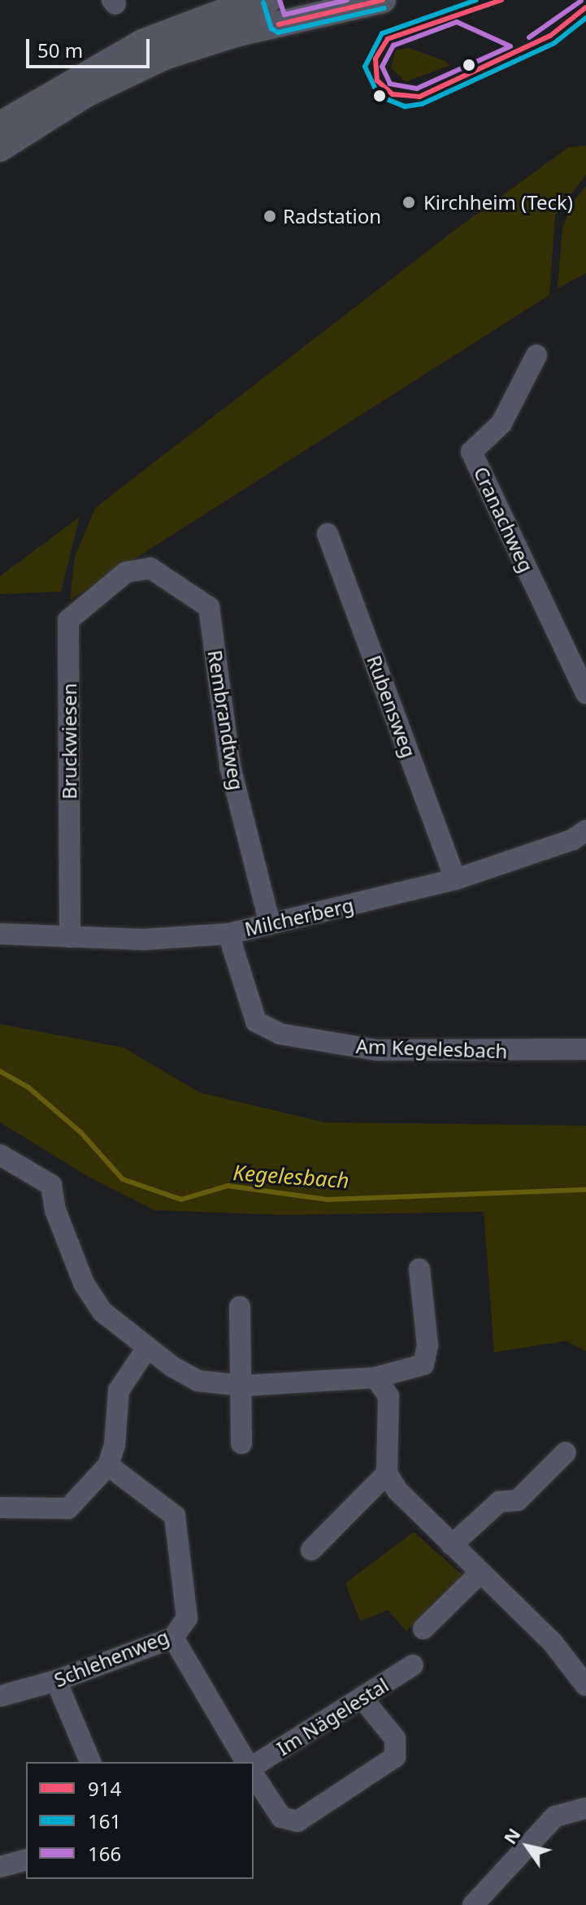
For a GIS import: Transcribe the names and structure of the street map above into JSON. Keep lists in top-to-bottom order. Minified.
{"streets":{"street":["Cranachweg","Rubensweg","Rembrandtweg","Bruckwiesen","Milcherberg","Am Kegelesbach","Schlehenweg","Im Nägelestal"]},"crossings":[["Rubensweg","Milcherberg"],["Rembrandtweg","Bruckwiesen"],["Rembrandtweg","Milcherberg"],["Bruckwiesen","Milcherberg"],["Milcherberg","Am Kegelesbach"]],"water":["Kegelesbach"],"places":["Kirchheim (Teck)","Radstation"],"lines":["transit line 914","transit line 161","transit line 166"],"legend":["914","161","166"],"scale_bar":"50 m","north":"top left"}
